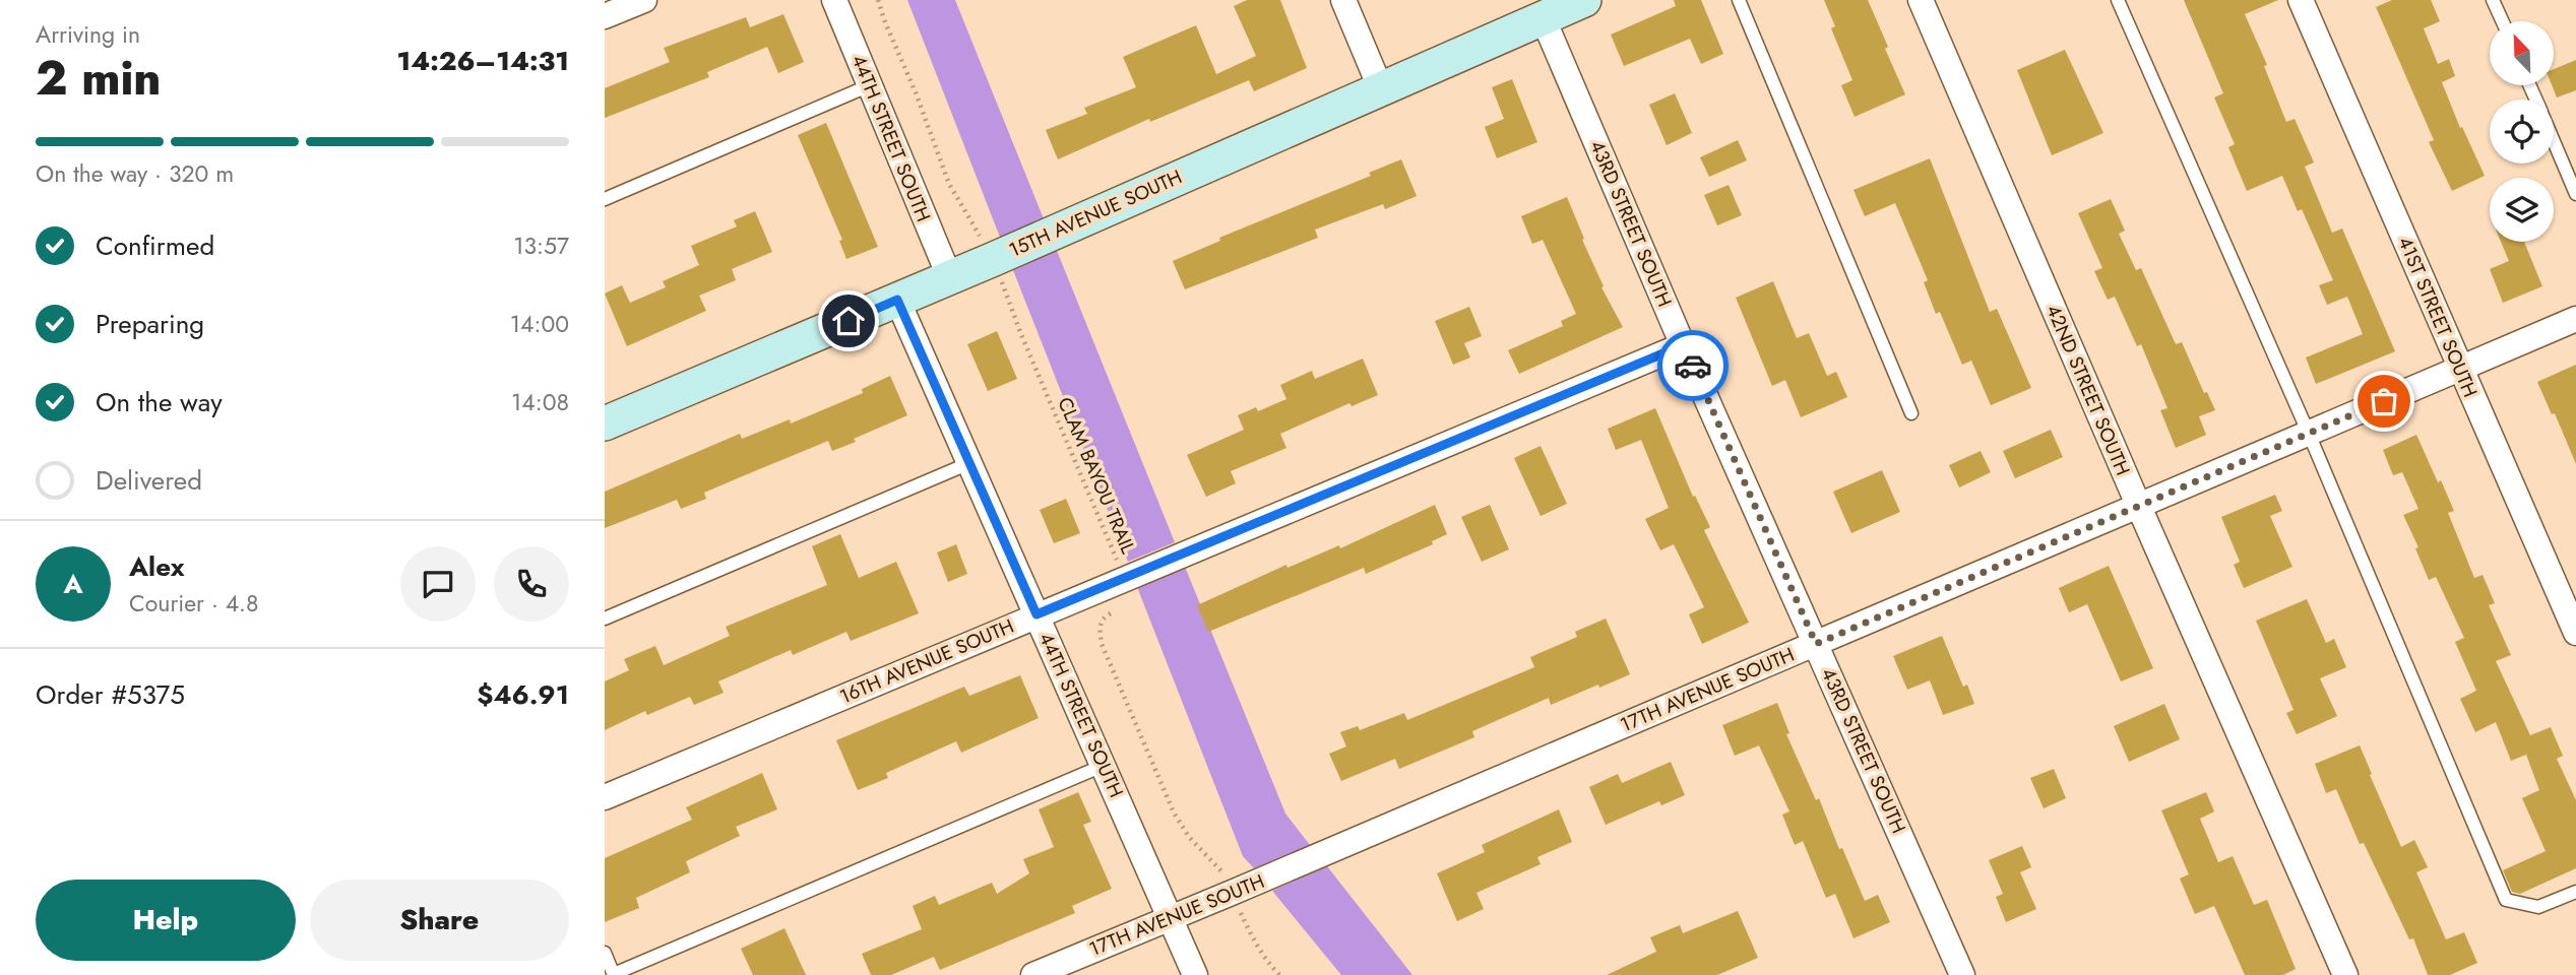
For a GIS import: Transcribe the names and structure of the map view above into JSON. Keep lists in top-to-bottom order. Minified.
{"streets":{"street":["44TH STREET SOUTH","15TH AVENUE SOUTH","43RD STREET SOUTH","41ST STREET SOUTH","42ND STREET SOUTH","16TH AVENUE SOUTH","17TH AVENUE SOUTH"],"path":["CLAM BAYOU TRAIL"]},"crossings":[["44TH STREET SOUTH","15TH AVENUE SOUTH"],["44TH STREET SOUTH","16TH AVENUE SOUTH"],["44TH STREET SOUTH","17TH AVENUE SOUTH"],["15TH AVENUE SOUTH","43RD STREET SOUTH"],["15TH AVENUE SOUTH","CLAM BAYOU TRAIL"],["43RD STREET SOUTH","16TH AVENUE SOUTH"],["43RD STREET SOUTH","17TH AVENUE SOUTH"],["41ST STREET SOUTH","17TH AVENUE SOUTH"],["42ND STREET SOUTH","17TH AVENUE SOUTH"],["CLAM BAYOU TRAIL","16TH AVENUE SOUTH"]],"north":"top left","page":{"heading":["2 min","Arriving in","14:26–14:31"],"panel":["Alex","Courier · 4.8","Order #5375","$46.91"],"bar":"On the way · 320 m","list":[["Confirmed","13:57"],["Preparing","14:00"],["On the way","14:08"],"Delivered"],"round":"A","buttons":["Help","Share"]}}
